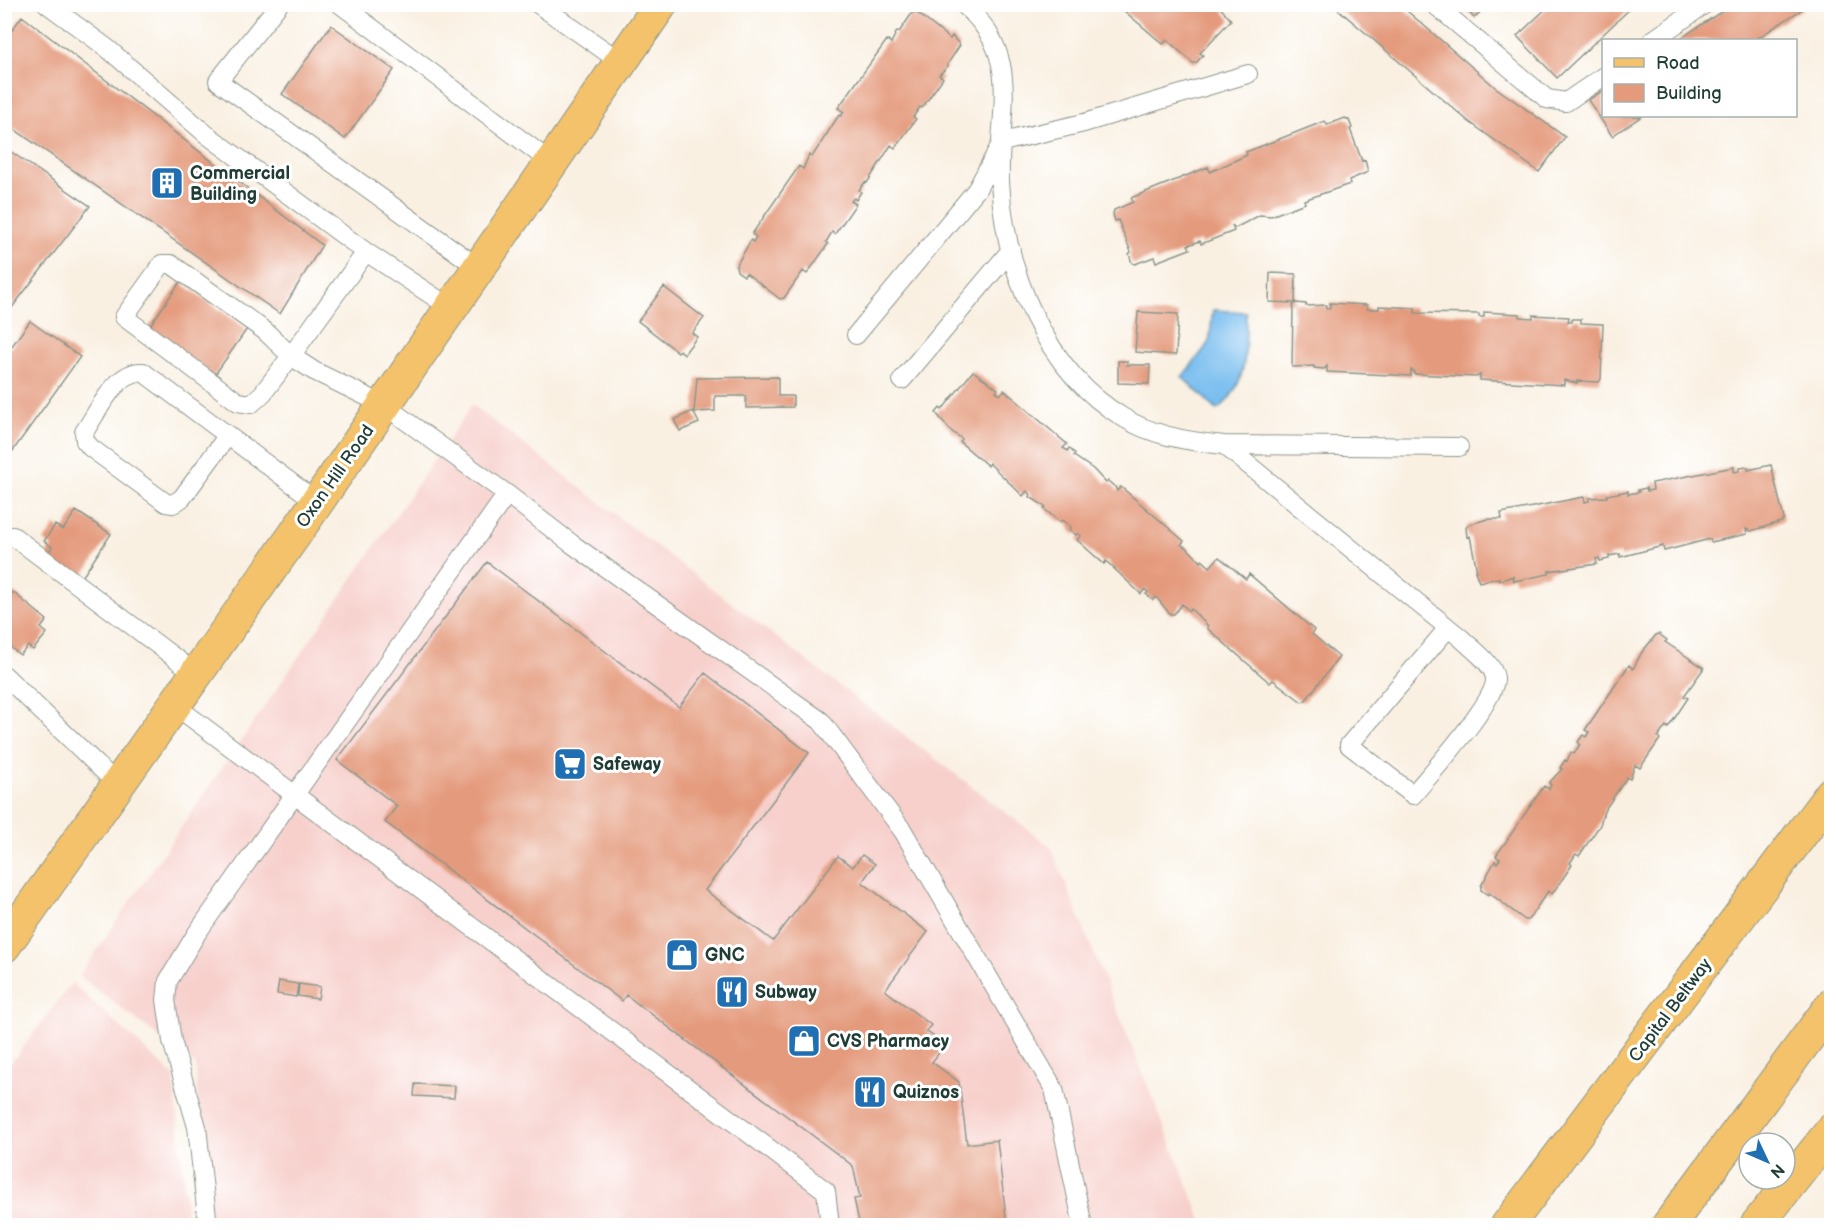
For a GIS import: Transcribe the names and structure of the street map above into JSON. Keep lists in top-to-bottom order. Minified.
{"streets":{"main road":["Oxon Hill Road","Capital Beltway"]},"places":{"building":["Commercial Building"],"supermarket":["Safeway"],"shop":["GNC","CVS Pharmacy"],"restaurant":["Subway","Quiznos"]},"legend":["Road","Building"],"north":"bottom right"}
